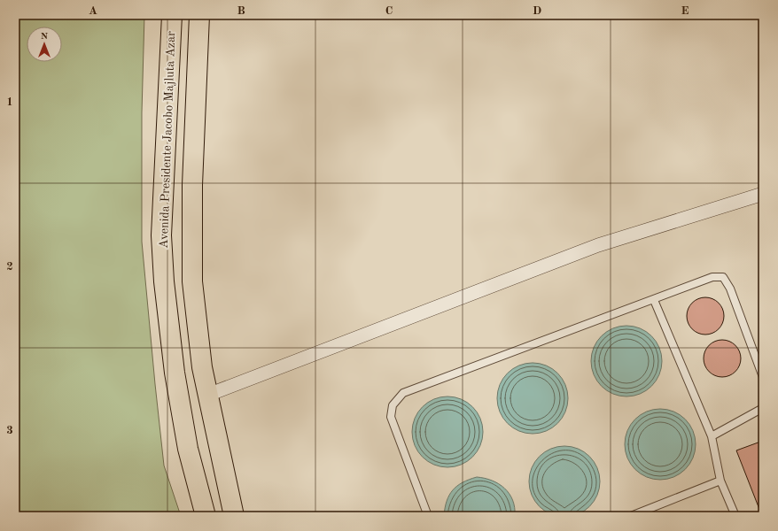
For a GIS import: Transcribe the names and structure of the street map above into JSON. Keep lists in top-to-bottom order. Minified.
{"streets":{"main road":["Avenida Presidente Jacobo Majluta Azar"]},"north":"top","grid":{"columns":["A","B","C","D","E"],"rows":["1","2","3"]}}
